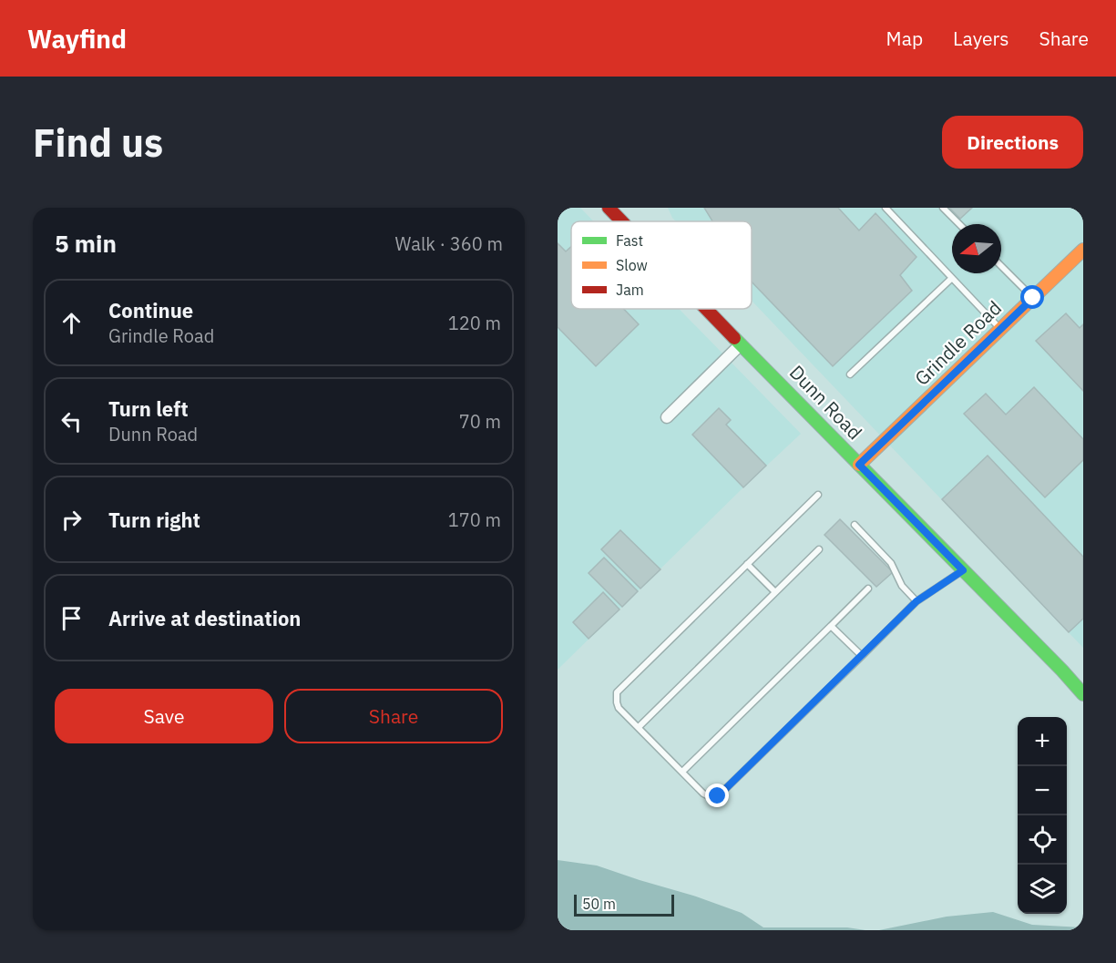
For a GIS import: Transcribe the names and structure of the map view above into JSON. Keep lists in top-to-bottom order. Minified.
{"streets":{"street":["Grindle Road","Dunn Road"]},"crossings":[["Grindle Road","Dunn Road"]],"legend":["Fast","Slow","Jam"],"scale_bar":"50 m","north":"left","page":{"header":"Wayfind","nav":["Map","Layers","Share"],"buttons":["Directions",["Save","Share"]],"title":"Find us","heading":["5 min","Walk · 360 m"],"list":[["Continue","Grindle Road","120 m"],["Turn left","Dunn Road","70 m"],["Turn right","170 m"],"Arrive at destination"],"map_buttons":["+","−"],"scale":"50 m"}}
